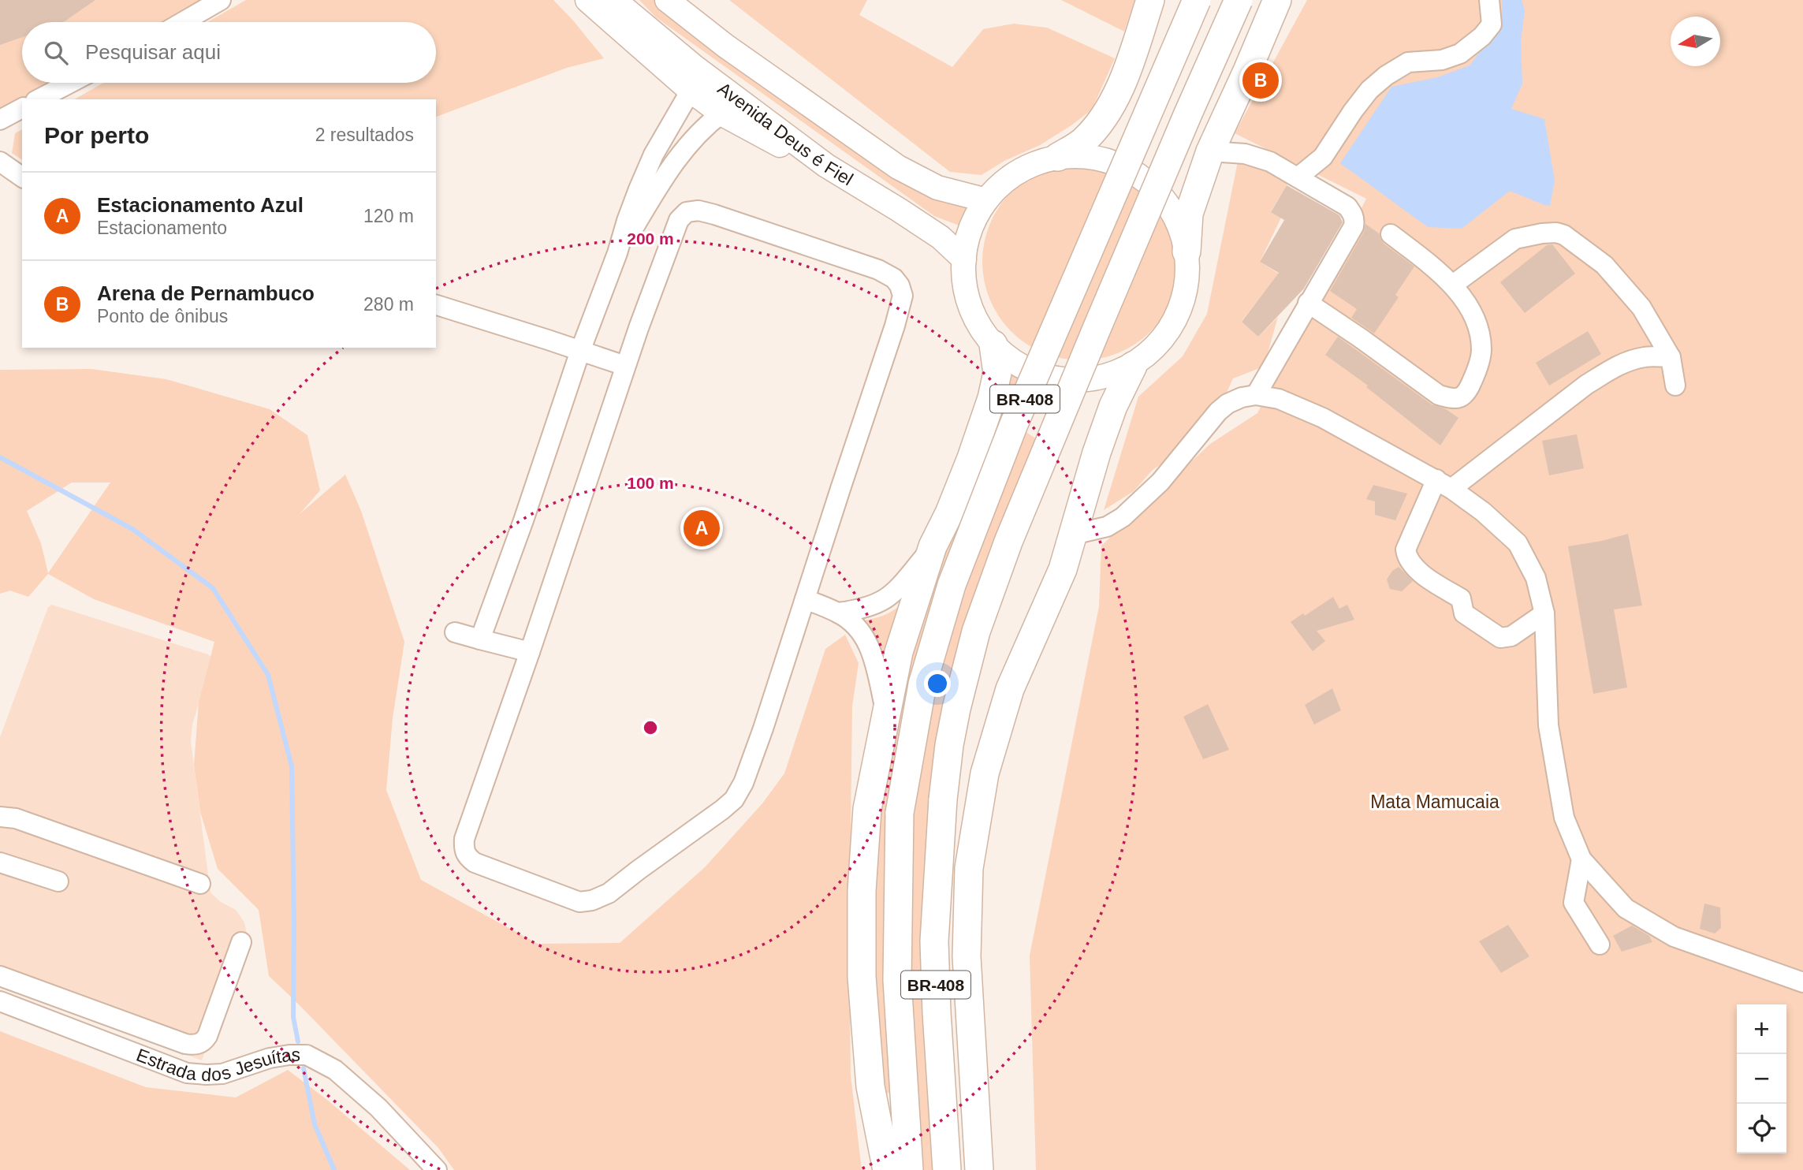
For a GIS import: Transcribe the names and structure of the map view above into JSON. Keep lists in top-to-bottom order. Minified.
{"streets":{"highway":["BR-408"],"main road":["Avenida Deus é Fiel"],"street":["Estrada dos Jesuítas"]},"parks":["Mata Mamucaia"],"north":"left","page":{"search":"Pesquisar aqui","pins":["B","A"],"heading":["Por perto","2 resultados"],"list":[{"mark":"A","name":"Estacionamento Azul","note":"Estacionamento","value":"120 m"},{"mark":"B","name":"Arena de Pernambuco","note":"Ponto de ônibus","value":"280 m"}],"map_buttons":["+","−"]},"rings":["200 m","100 m"]}
